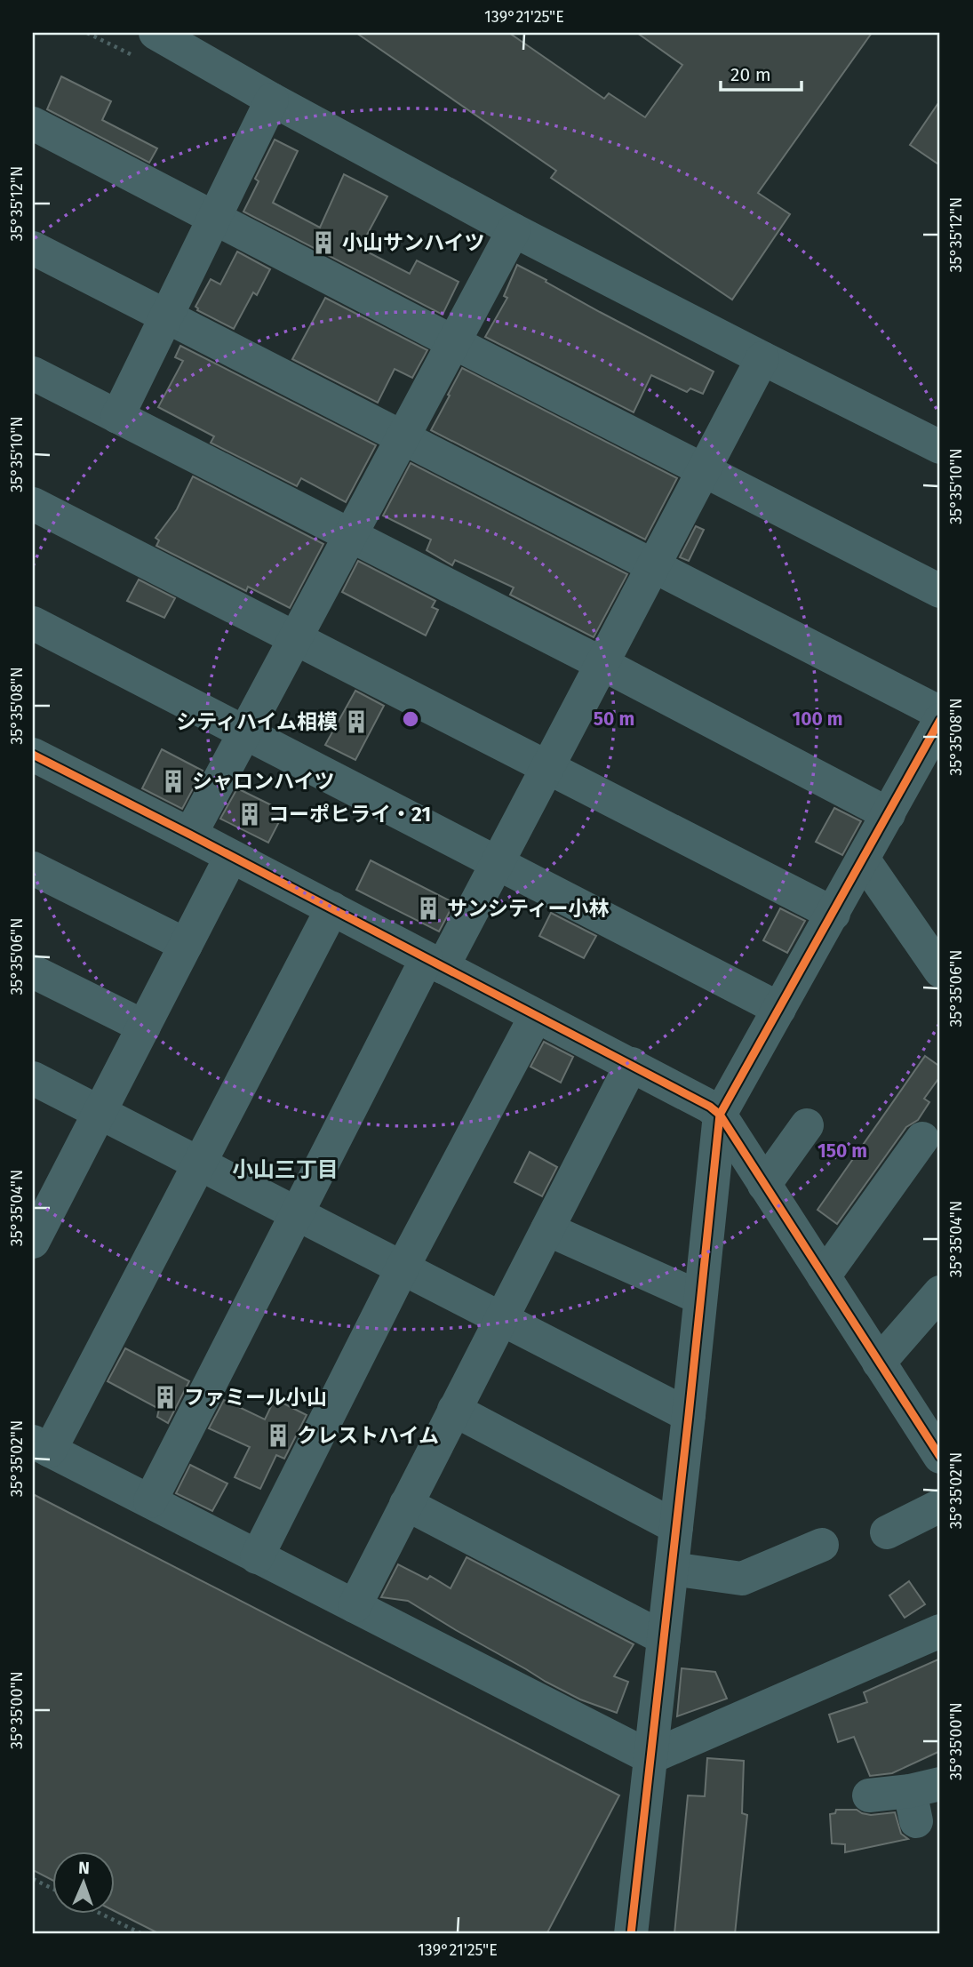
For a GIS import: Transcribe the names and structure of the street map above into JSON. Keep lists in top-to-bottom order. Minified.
{"districts":["小山三丁目"],"places":{"building":["小山サンハイツ","シティハイム相模","シャロンハイツ","コーポヒライ・21","サンシティー小林","ファミール小山","クレストハイム"]},"scale_bar":"20 m","north":"top","coordinates":["139°21'25\"E","35°35'12\"N","35°35'10\"N","35°35'08\"N","35°35'06\"N","35°35'04\"N","35°35'02\"N","35°35'00\"N"],"rings":["50 m","100 m","150 m"]}
